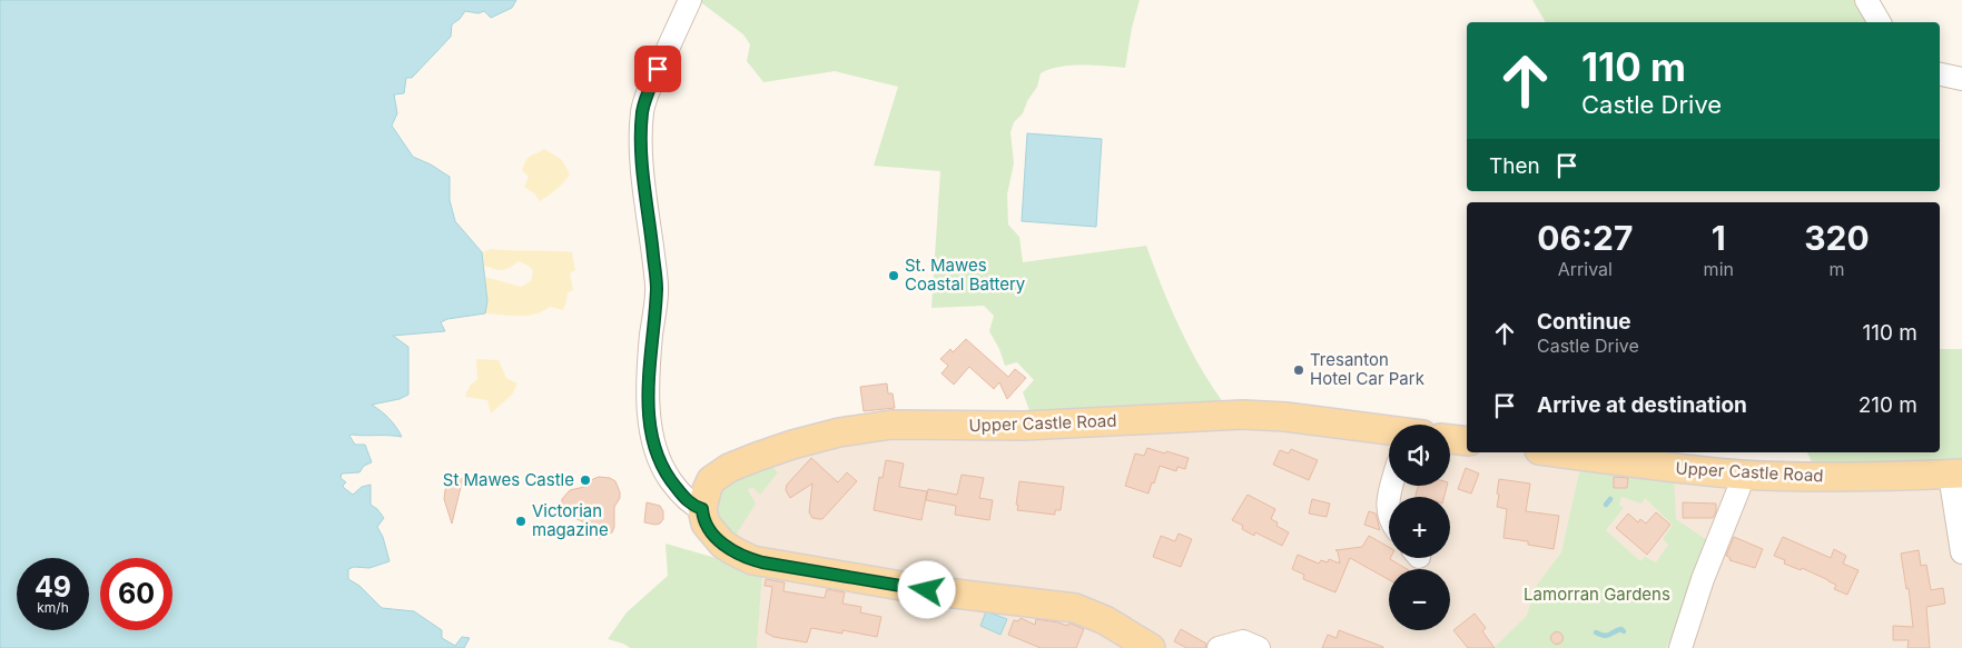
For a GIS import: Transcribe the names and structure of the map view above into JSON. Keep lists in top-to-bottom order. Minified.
{"streets":{"main road":["Upper Castle Road"]},"parks":["Lamorran Gardens"],"places":["St. Mawes Coastal Battery","Tresanton Hotel Car Park","St Mawes Castle","Victorian magazine"],"page":{"turn":["110 m","Castle Drive"],"then":"Then","eta":["06:27","Arrival","1","min","320","m"],"list":[{"name":"Continue","note":"Castle Drive","value":"110 m"},{"name":"Arrive at destination","value":"210 m"}],"map_buttons":["+","−"],"speed":"49 km/h","limit":"60"}}
